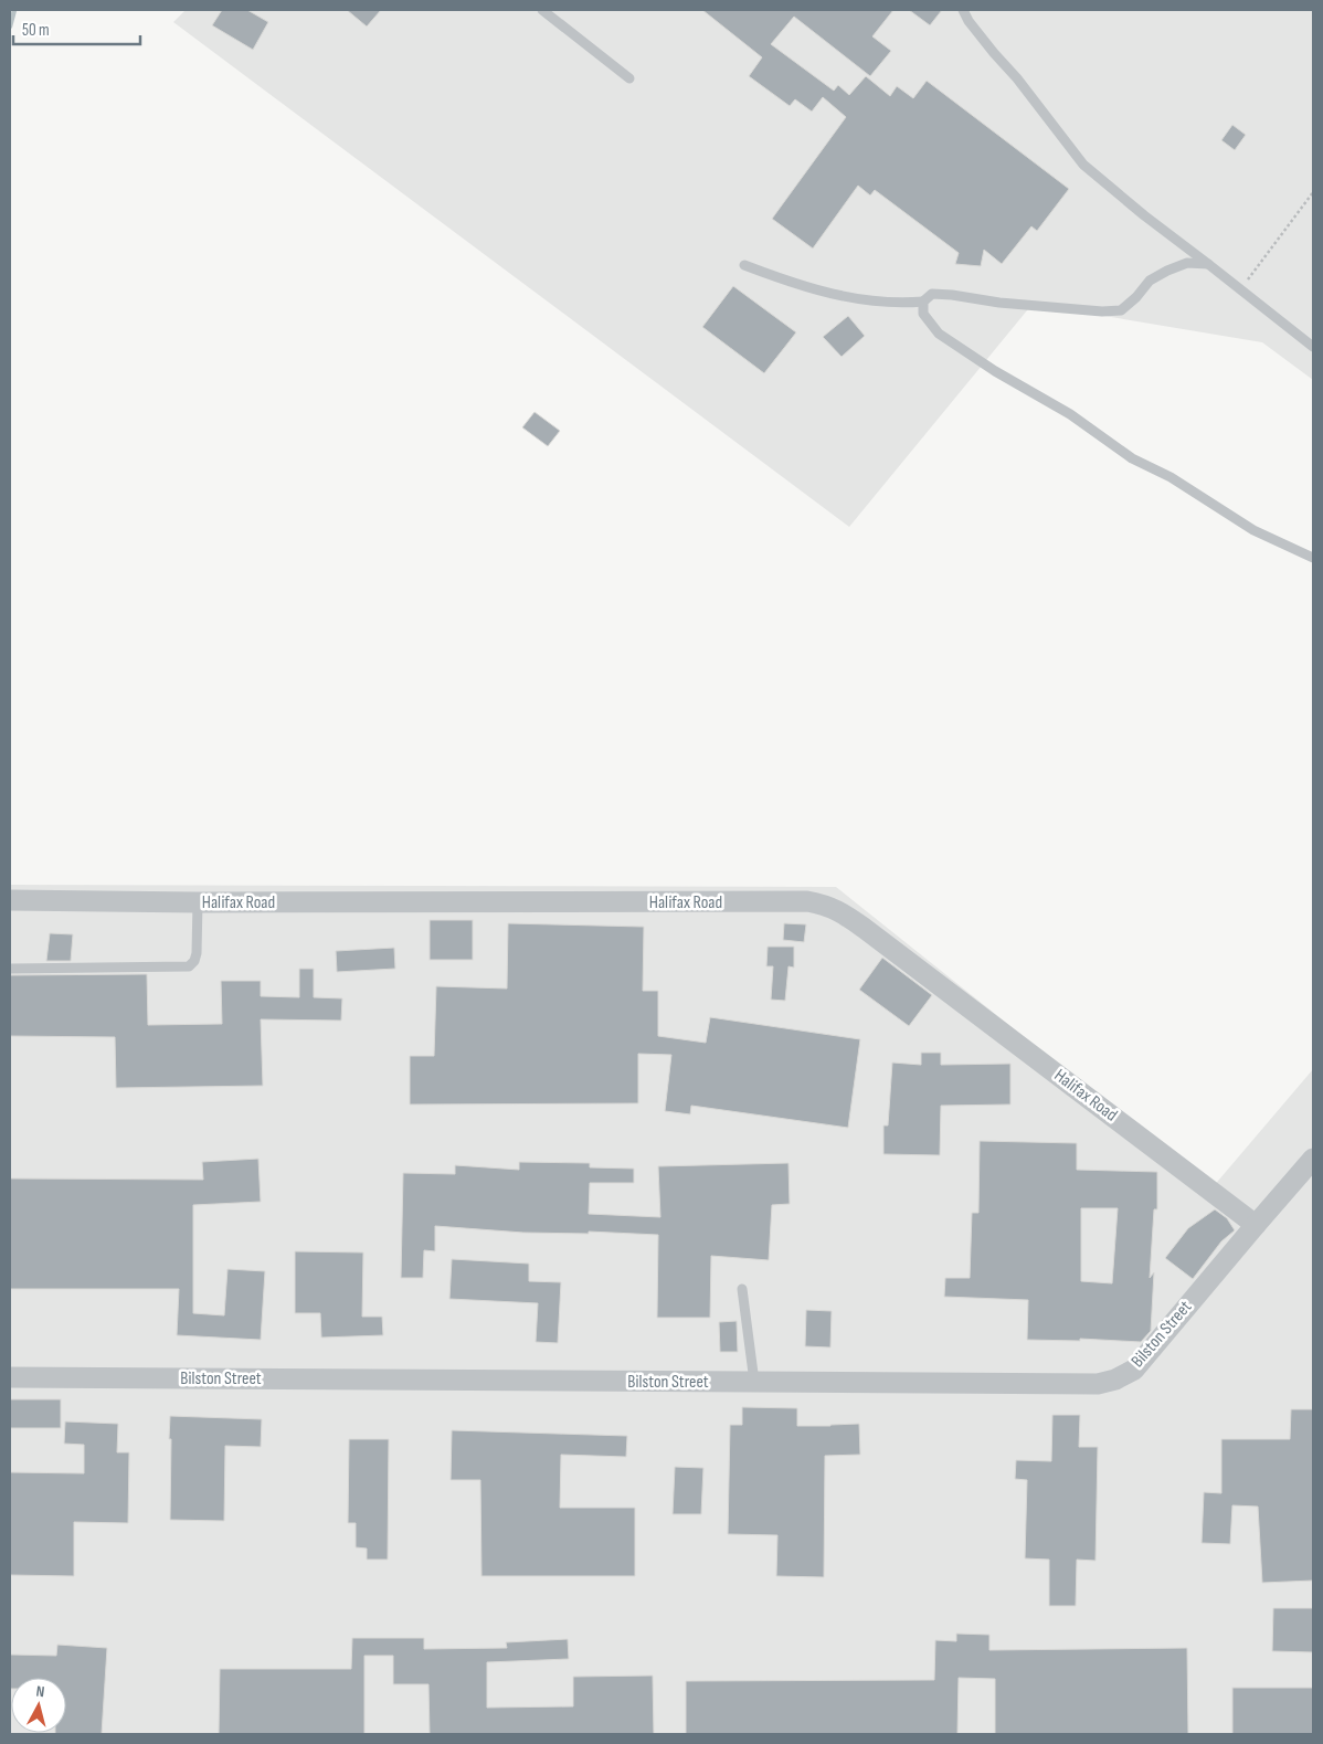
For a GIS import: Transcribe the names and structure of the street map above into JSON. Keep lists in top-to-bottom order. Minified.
{"streets":{"street":["Halifax Road","Bilston Street"]},"crossings":[["Halifax Road","Bilston Street"]],"scale_bar":"50 m","north":"top"}
